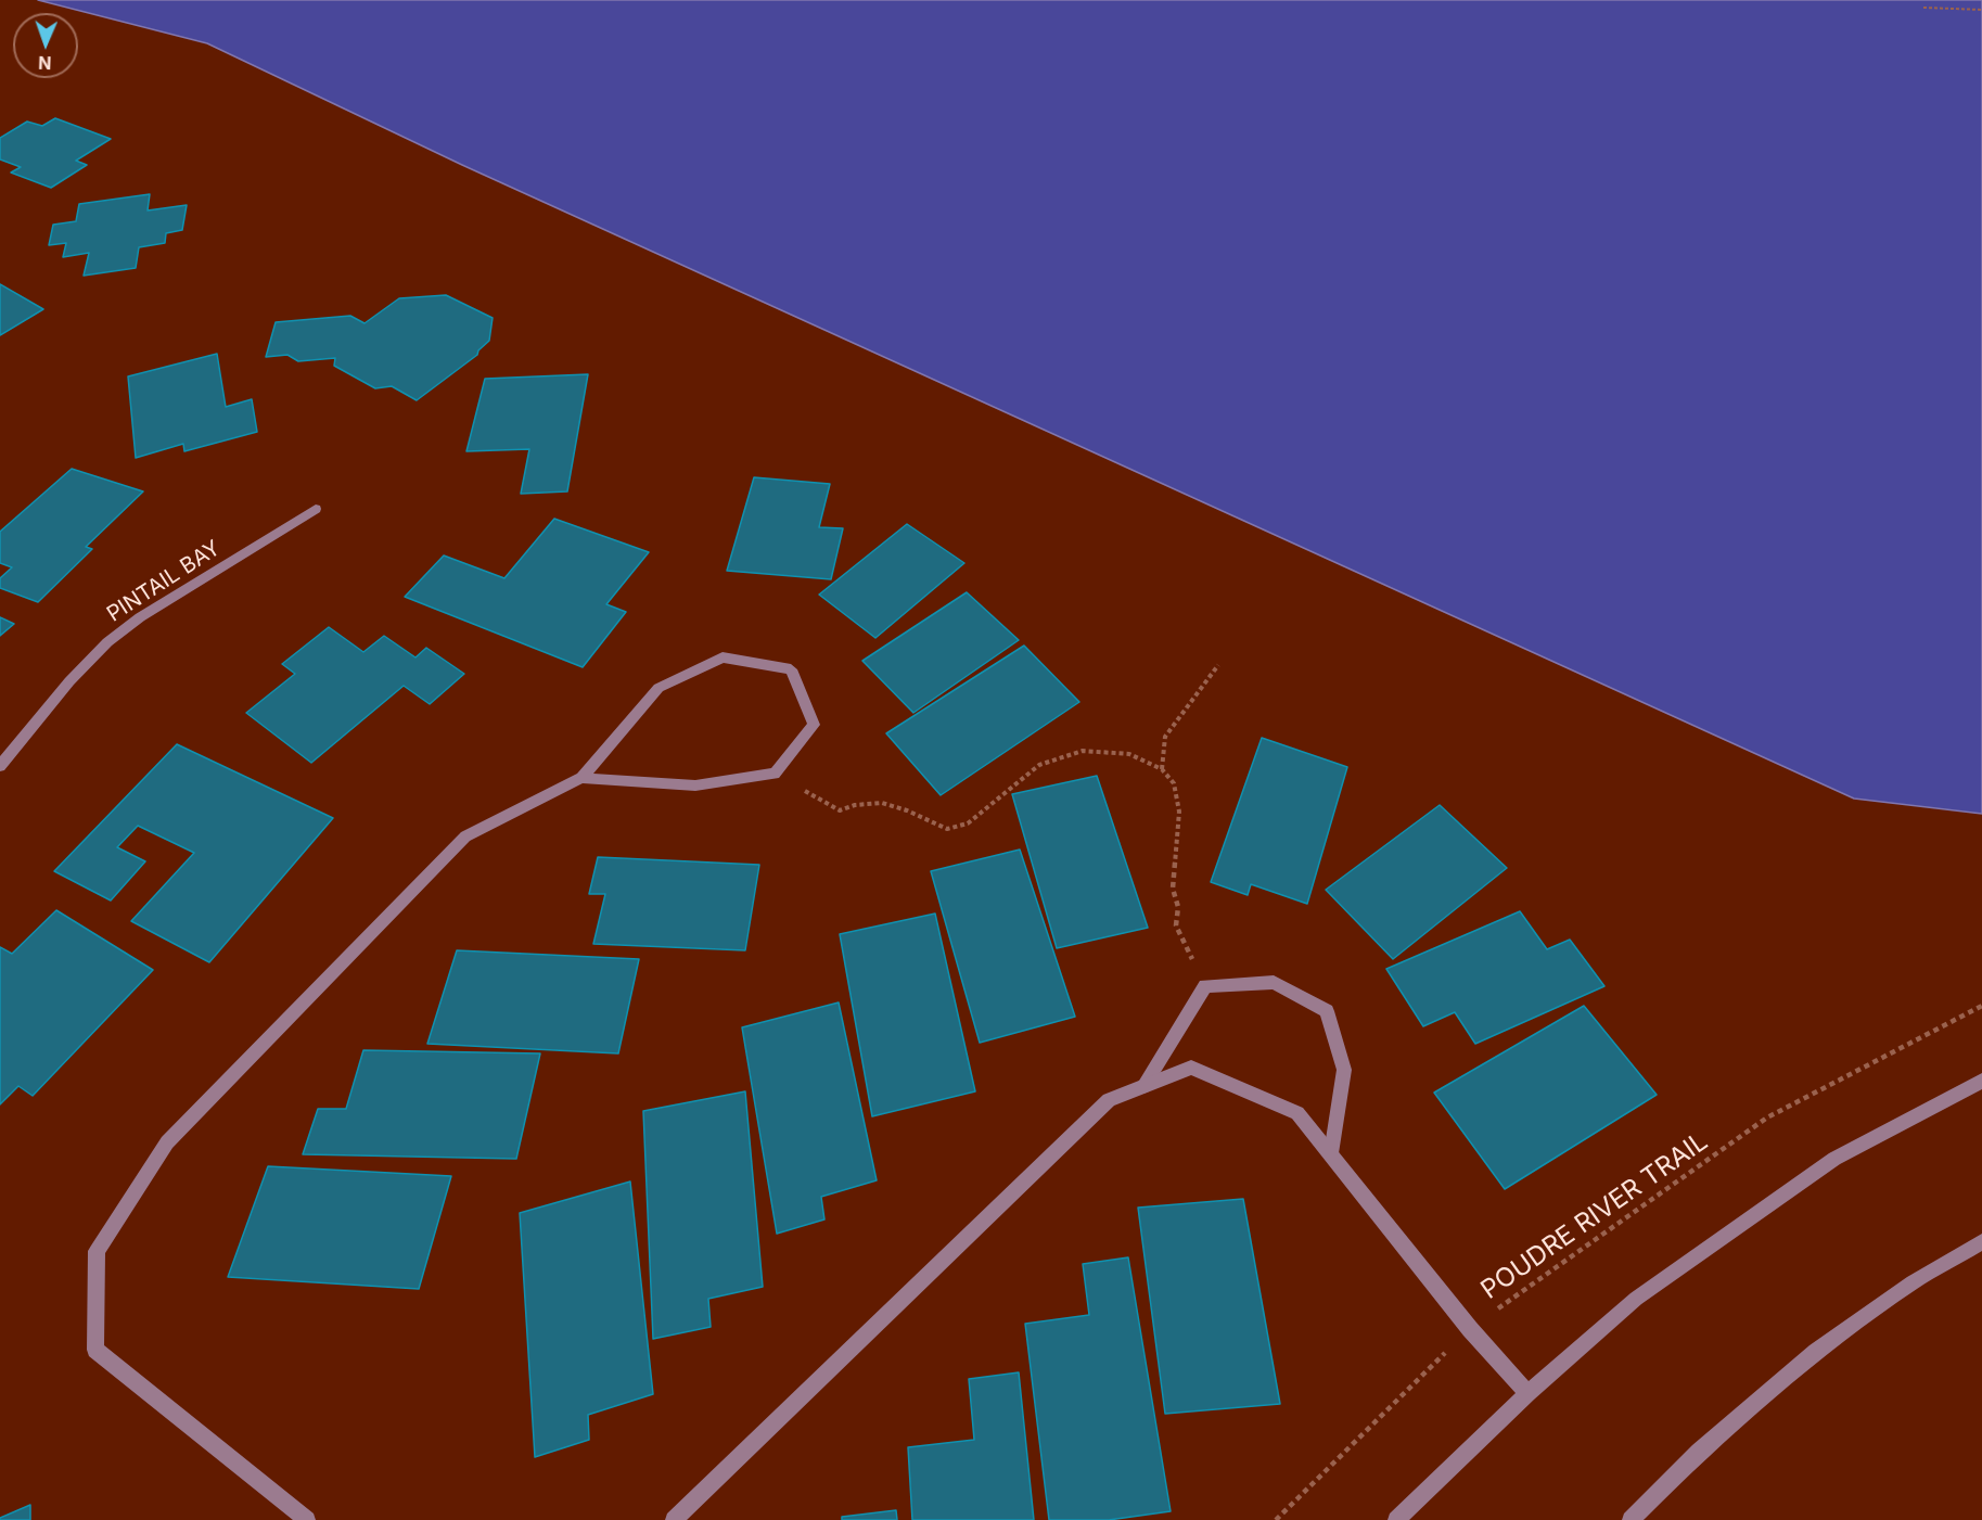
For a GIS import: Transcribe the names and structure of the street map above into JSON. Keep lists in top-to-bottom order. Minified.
{"streets":{"street":["PINTAIL BAY"],"path":["POUDRE RIVER TRAIL"]},"north":"bottom"}
